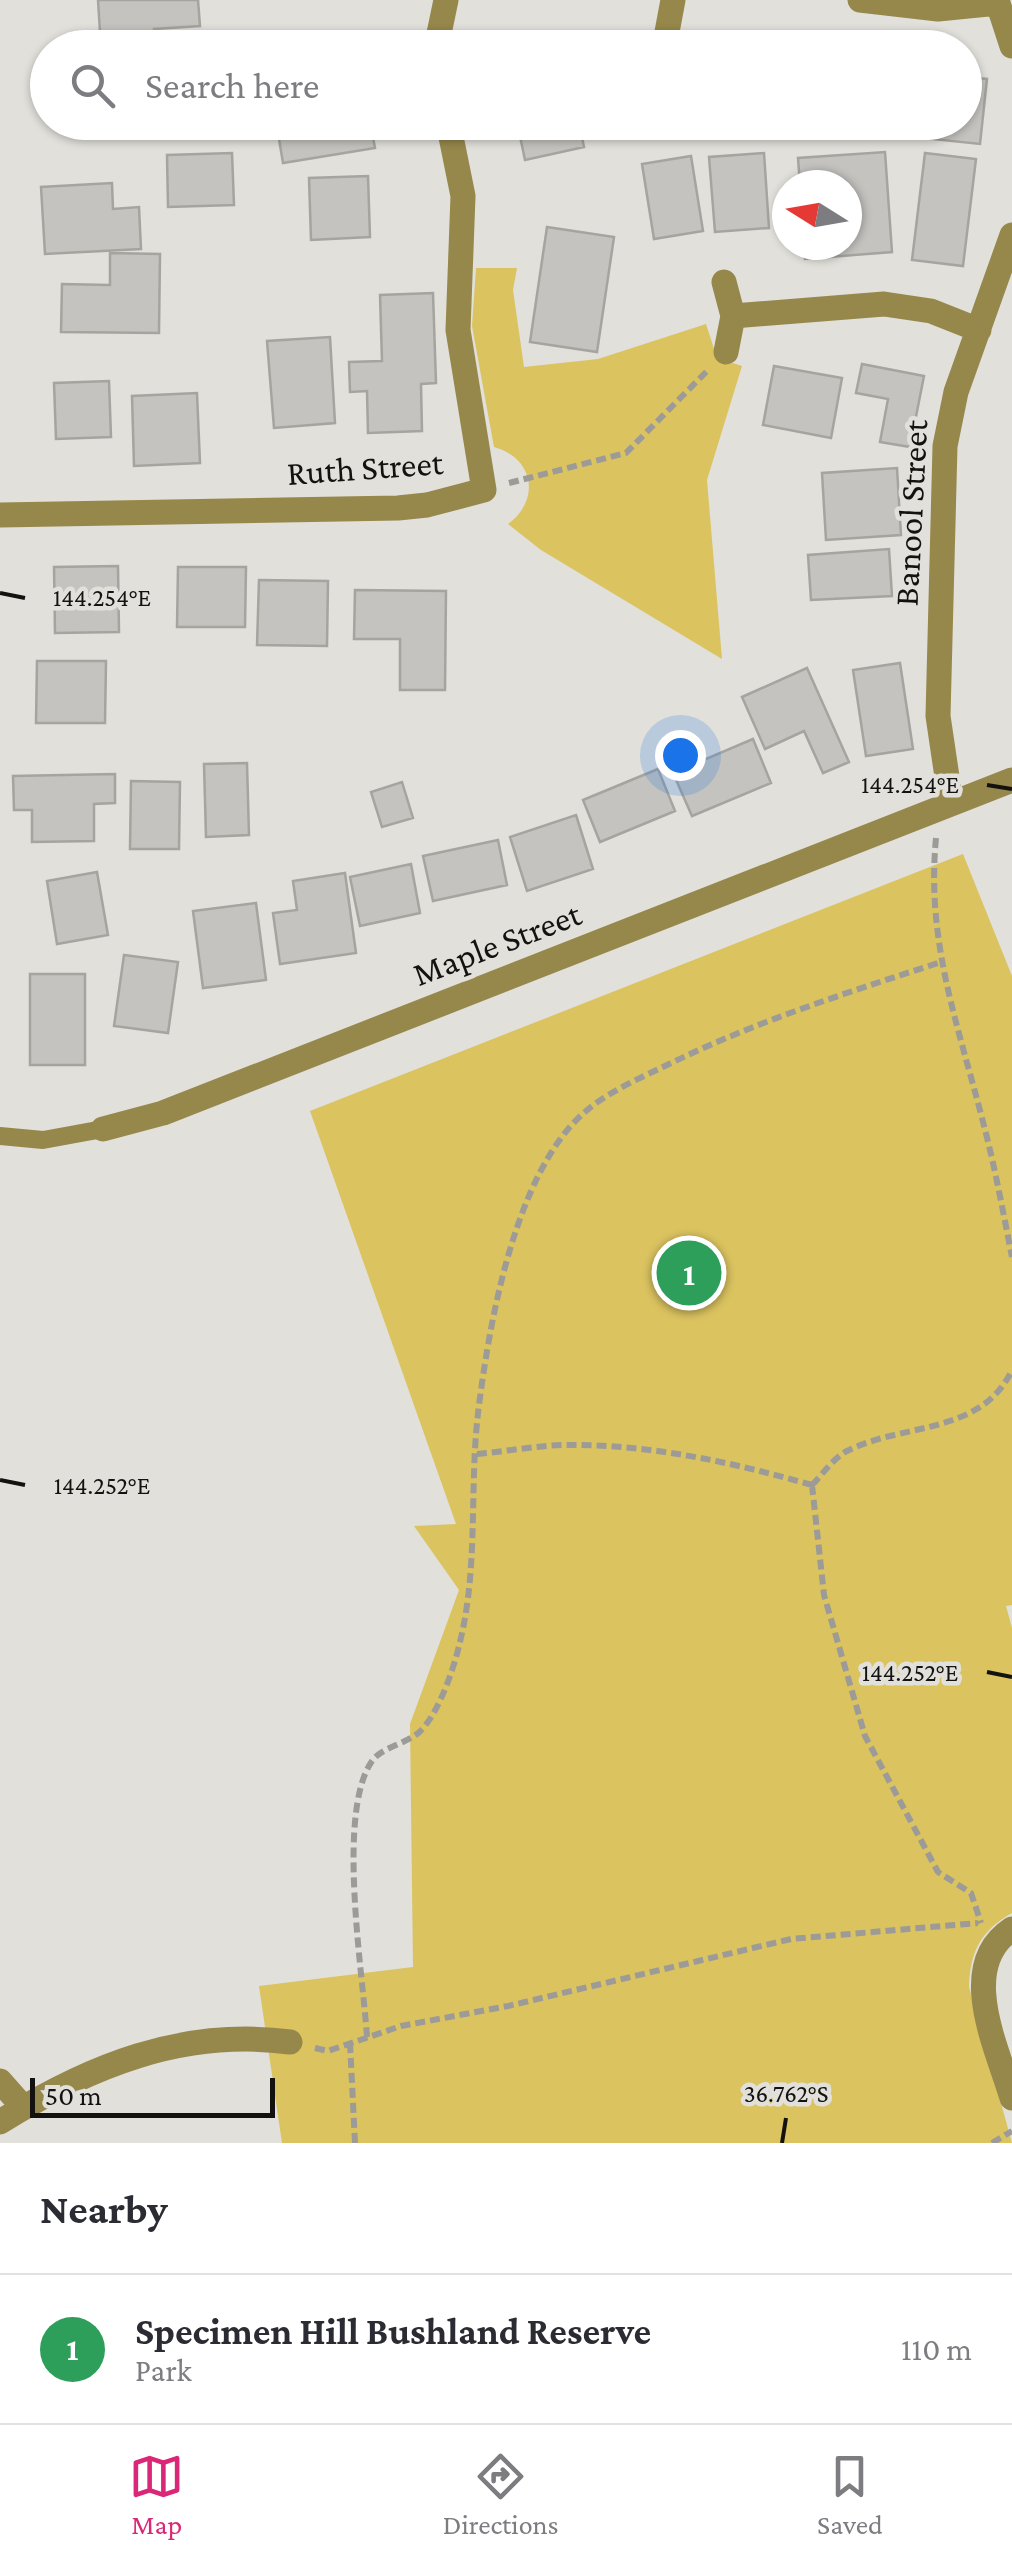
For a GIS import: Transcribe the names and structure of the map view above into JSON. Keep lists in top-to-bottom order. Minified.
{"streets":{"street":["Ruth Street","Banool Street","Maple Street"]},"crossings":[["Banool Street","Maple Street"]],"scale_bar":"50 m","north":"left","page":{"search":"Search here","pins":"1","scale":"50 m","heading":"Nearby","list":[{"mark":"1","name":"Specimen Hill Bushland Reserve","note":"Park","value":"110 m"}],"nav":["Map","Directions","Saved"]},"coordinates":["144.254°E","144.252°E","36.762°S"]}
